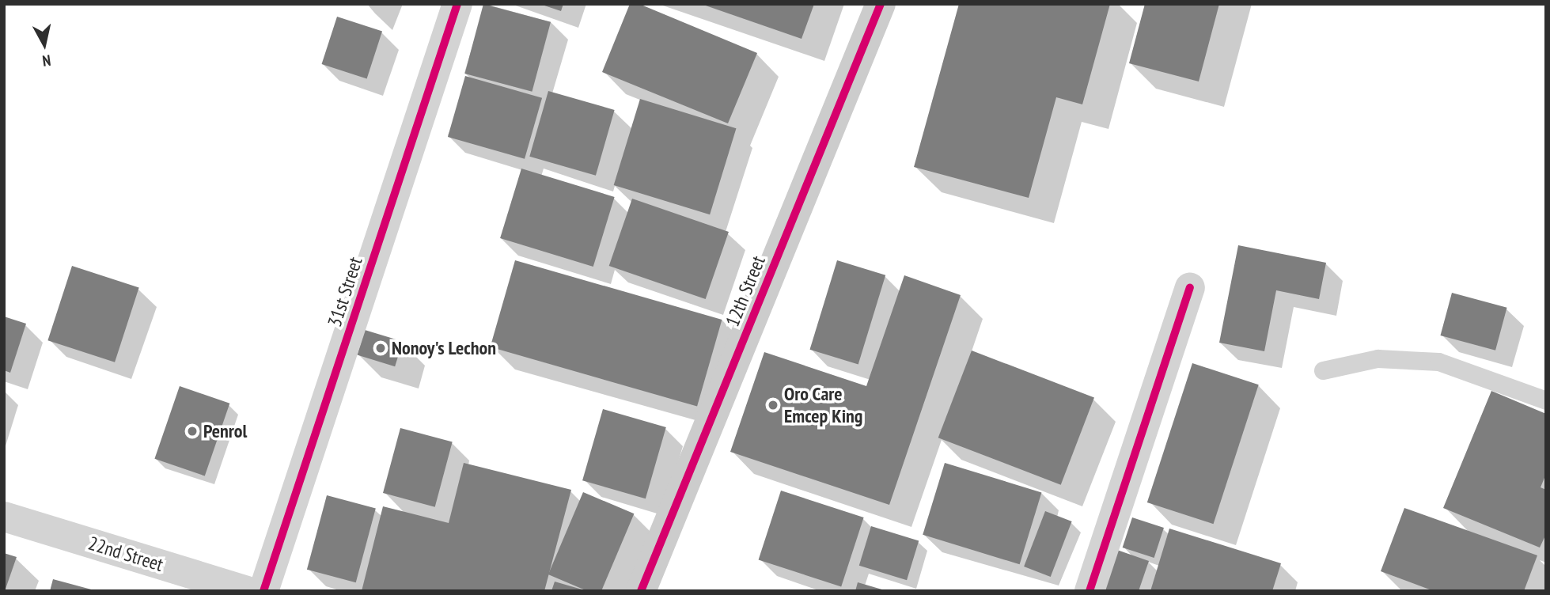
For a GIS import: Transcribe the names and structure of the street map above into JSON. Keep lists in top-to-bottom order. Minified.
{"streets":{"street":["12th Street","31st Street","22nd Street"]},"places":["Nonoy's Lechon","Oro Care Emcep King","Penrol"],"north":"bottom"}
